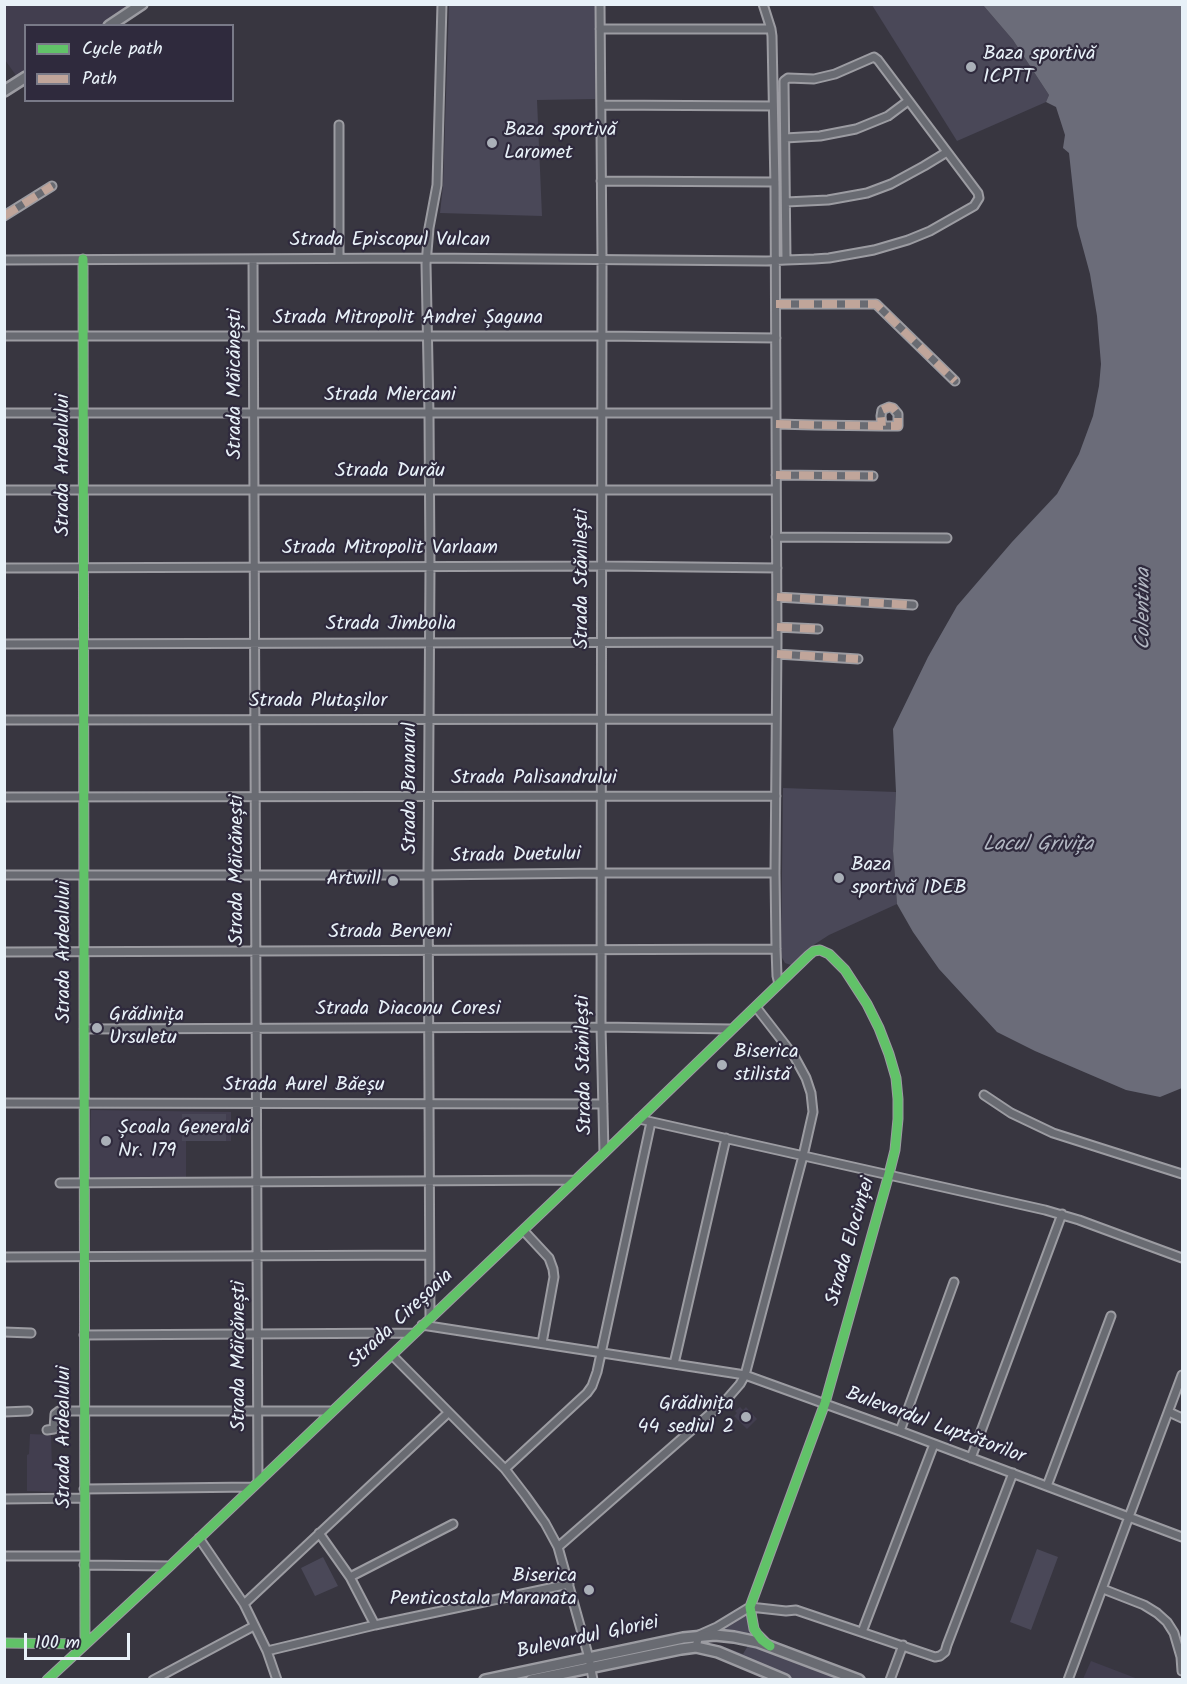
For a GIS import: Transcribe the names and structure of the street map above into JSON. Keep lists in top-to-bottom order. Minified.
{"streets":{"street":["Strada Episcopul Vulcan","Strada Mitropolit Andrei Șaguna","Strada Măicănești","Strada Miercani","Strada Ardealului","Strada Durău","Strada Mitropolit Varlaam","Strada Stănilești","Strada Jimbolia","Strada Plutașilor","Strada Palisandrului","Strada Branarul","Strada Duetului","Strada Berveni","Strada Diaconu Coresi","Strada Aurel Băeșu","Strada Elocinței","Strada Cireșoaia","Bulevardul Luptătorilor","Bulevardul Gloriei"]},"crossings":[["Strada Episcopul Vulcan","Strada Măicănești"],["Strada Episcopul Vulcan","Strada Ardealului"],["Strada Episcopul Vulcan","Strada Stănilești"],["Strada Episcopul Vulcan","Strada Branarul"],["Strada Mitropolit Andrei Șaguna","Strada Măicănești"],["Strada Mitropolit Andrei Șaguna","Strada Ardealului"],["Strada Mitropolit Andrei Șaguna","Strada Stănilești"],["Strada Mitropolit Andrei Șaguna","Strada Branarul"],["Strada Măicănești","Strada Miercani"],["Strada Măicănești","Strada Durău"],["Strada Măicănești","Strada Mitropolit Varlaam"],["Strada Măicănești","Strada Jimbolia"],["Strada Măicănești","Strada Plutașilor"],["Strada Măicănești","Strada Palisandrului"],["Strada Măicănești","Strada Duetului"],["Strada Măicănești","Strada Berveni"],["Strada Măicănești","Strada Diaconu Coresi"],["Strada Măicănești","Strada Aurel Băeșu"],["Strada Măicănești","Strada Cireșoaia"],["Strada Miercani","Strada Ardealului"],["Strada Miercani","Strada Stănilești"],["Strada Miercani","Strada Branarul"],["Strada Ardealului","Strada Durău"],["Strada Ardealului","Strada Mitropolit Varlaam"],["Strada Ardealului","Strada Jimbolia"],["Strada Ardealului","Strada Plutașilor"],["Strada Ardealului","Strada Palisandrului"],["Strada Ardealului","Strada Duetului"],["Strada Ardealului","Strada Berveni"],["Strada Ardealului","Strada Diaconu Coresi"],["Strada Ardealului","Strada Aurel Băeșu"],["Strada Ardealului","Strada Cireșoaia"],["Strada Durău","Strada Stănilești"],["Strada Durău","Strada Branarul"],["Strada Mitropolit Varlaam","Strada Stănilești"],["Strada Mitropolit Varlaam","Strada Branarul"],["Strada Stănilești","Strada Jimbolia"],["Strada Stănilești","Strada Plutașilor"],["Strada Stănilești","Strada Palisandrului"],["Strada Stănilești","Strada Duetului"],["Strada Stănilești","Strada Berveni"],["Strada Stănilești","Strada Diaconu Coresi"],["Strada Stănilești","Strada Aurel Băeșu"],["Strada Stănilești","Strada Cireșoaia"],["Strada Jimbolia","Strada Branarul"],["Strada Plutașilor","Strada Branarul"],["Strada Palisandrului","Strada Branarul"],["Strada Branarul","Strada Duetului"],["Strada Branarul","Strada Berveni"],["Strada Branarul","Strada Diaconu Coresi"],["Strada Branarul","Strada Aurel Băeșu"],["Strada Branarul","Strada Cireșoaia"],["Strada Diaconu Coresi","Strada Cireșoaia"],["Strada Elocinței","Strada Cireșoaia"],["Strada Elocinței","Bulevardul Luptătorilor"],["Strada Cireșoaia","Bulevardul Luptătorilor"]],"water":["Colentina","Lacul Grivița"],"places":["Baza sportivă ICPTT","Baza sportivă Laromet","Baza sportivă IDEB","Artwill","Grădinița Ursuletu","Biserica stilistă","Școala Generală Nr. 179","Grădinița 44 sediul 2","Biserica Penticostala Maranata"],"legend":["Cycle path","Path"],"scale_bar":"100 m"}
